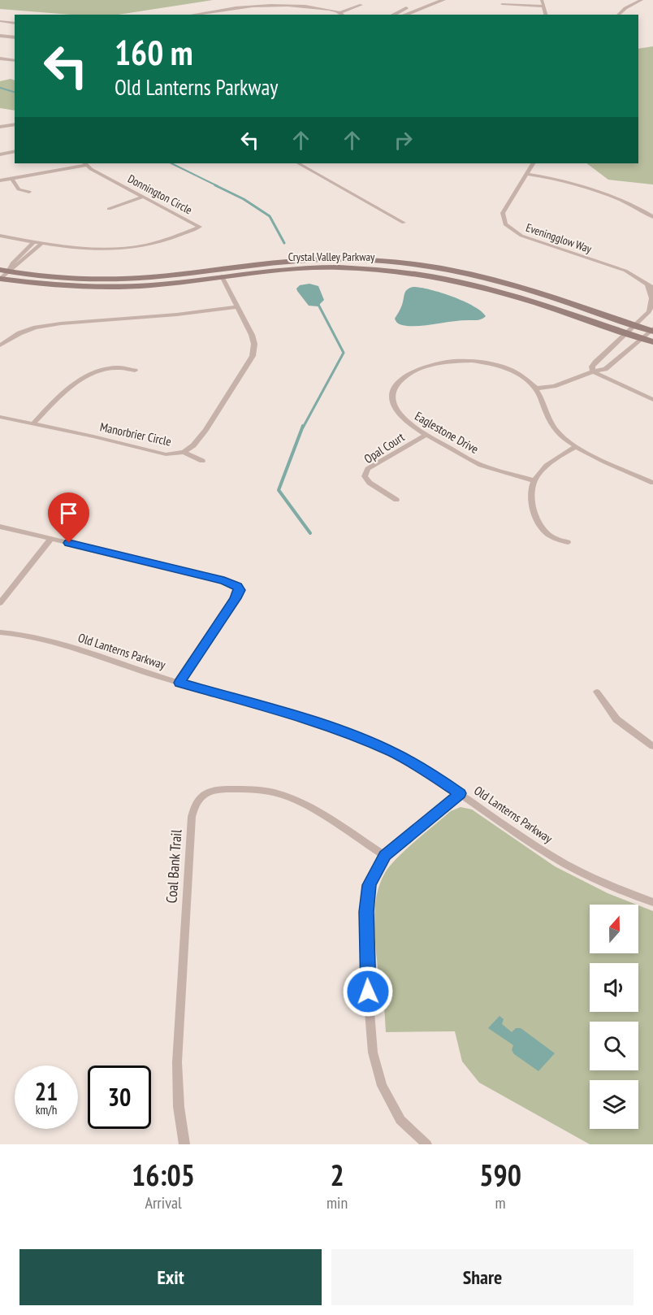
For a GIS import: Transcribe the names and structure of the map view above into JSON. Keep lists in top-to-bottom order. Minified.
{"streets":{"main road":["Crystal Valley Parkway"],"street":["Donnington Circle","Eveningglow Way","Eaglestone Drive","Manorbrier Circle","Opal Court","Old Lanterns Parkway","Coal Bank Trail"]},"crossings":[["Crystal Valley Parkway","Manorbrier Circle"],["Eaglestone Drive","Opal Court"]],"north":"top","page":{"turn":["160 m","Old Lanterns Parkway"],"speed":"21 km/h","limit":"30","eta":["16:05","Arrival","2","min","590","m"],"buttons":["Exit","Share"]}}
